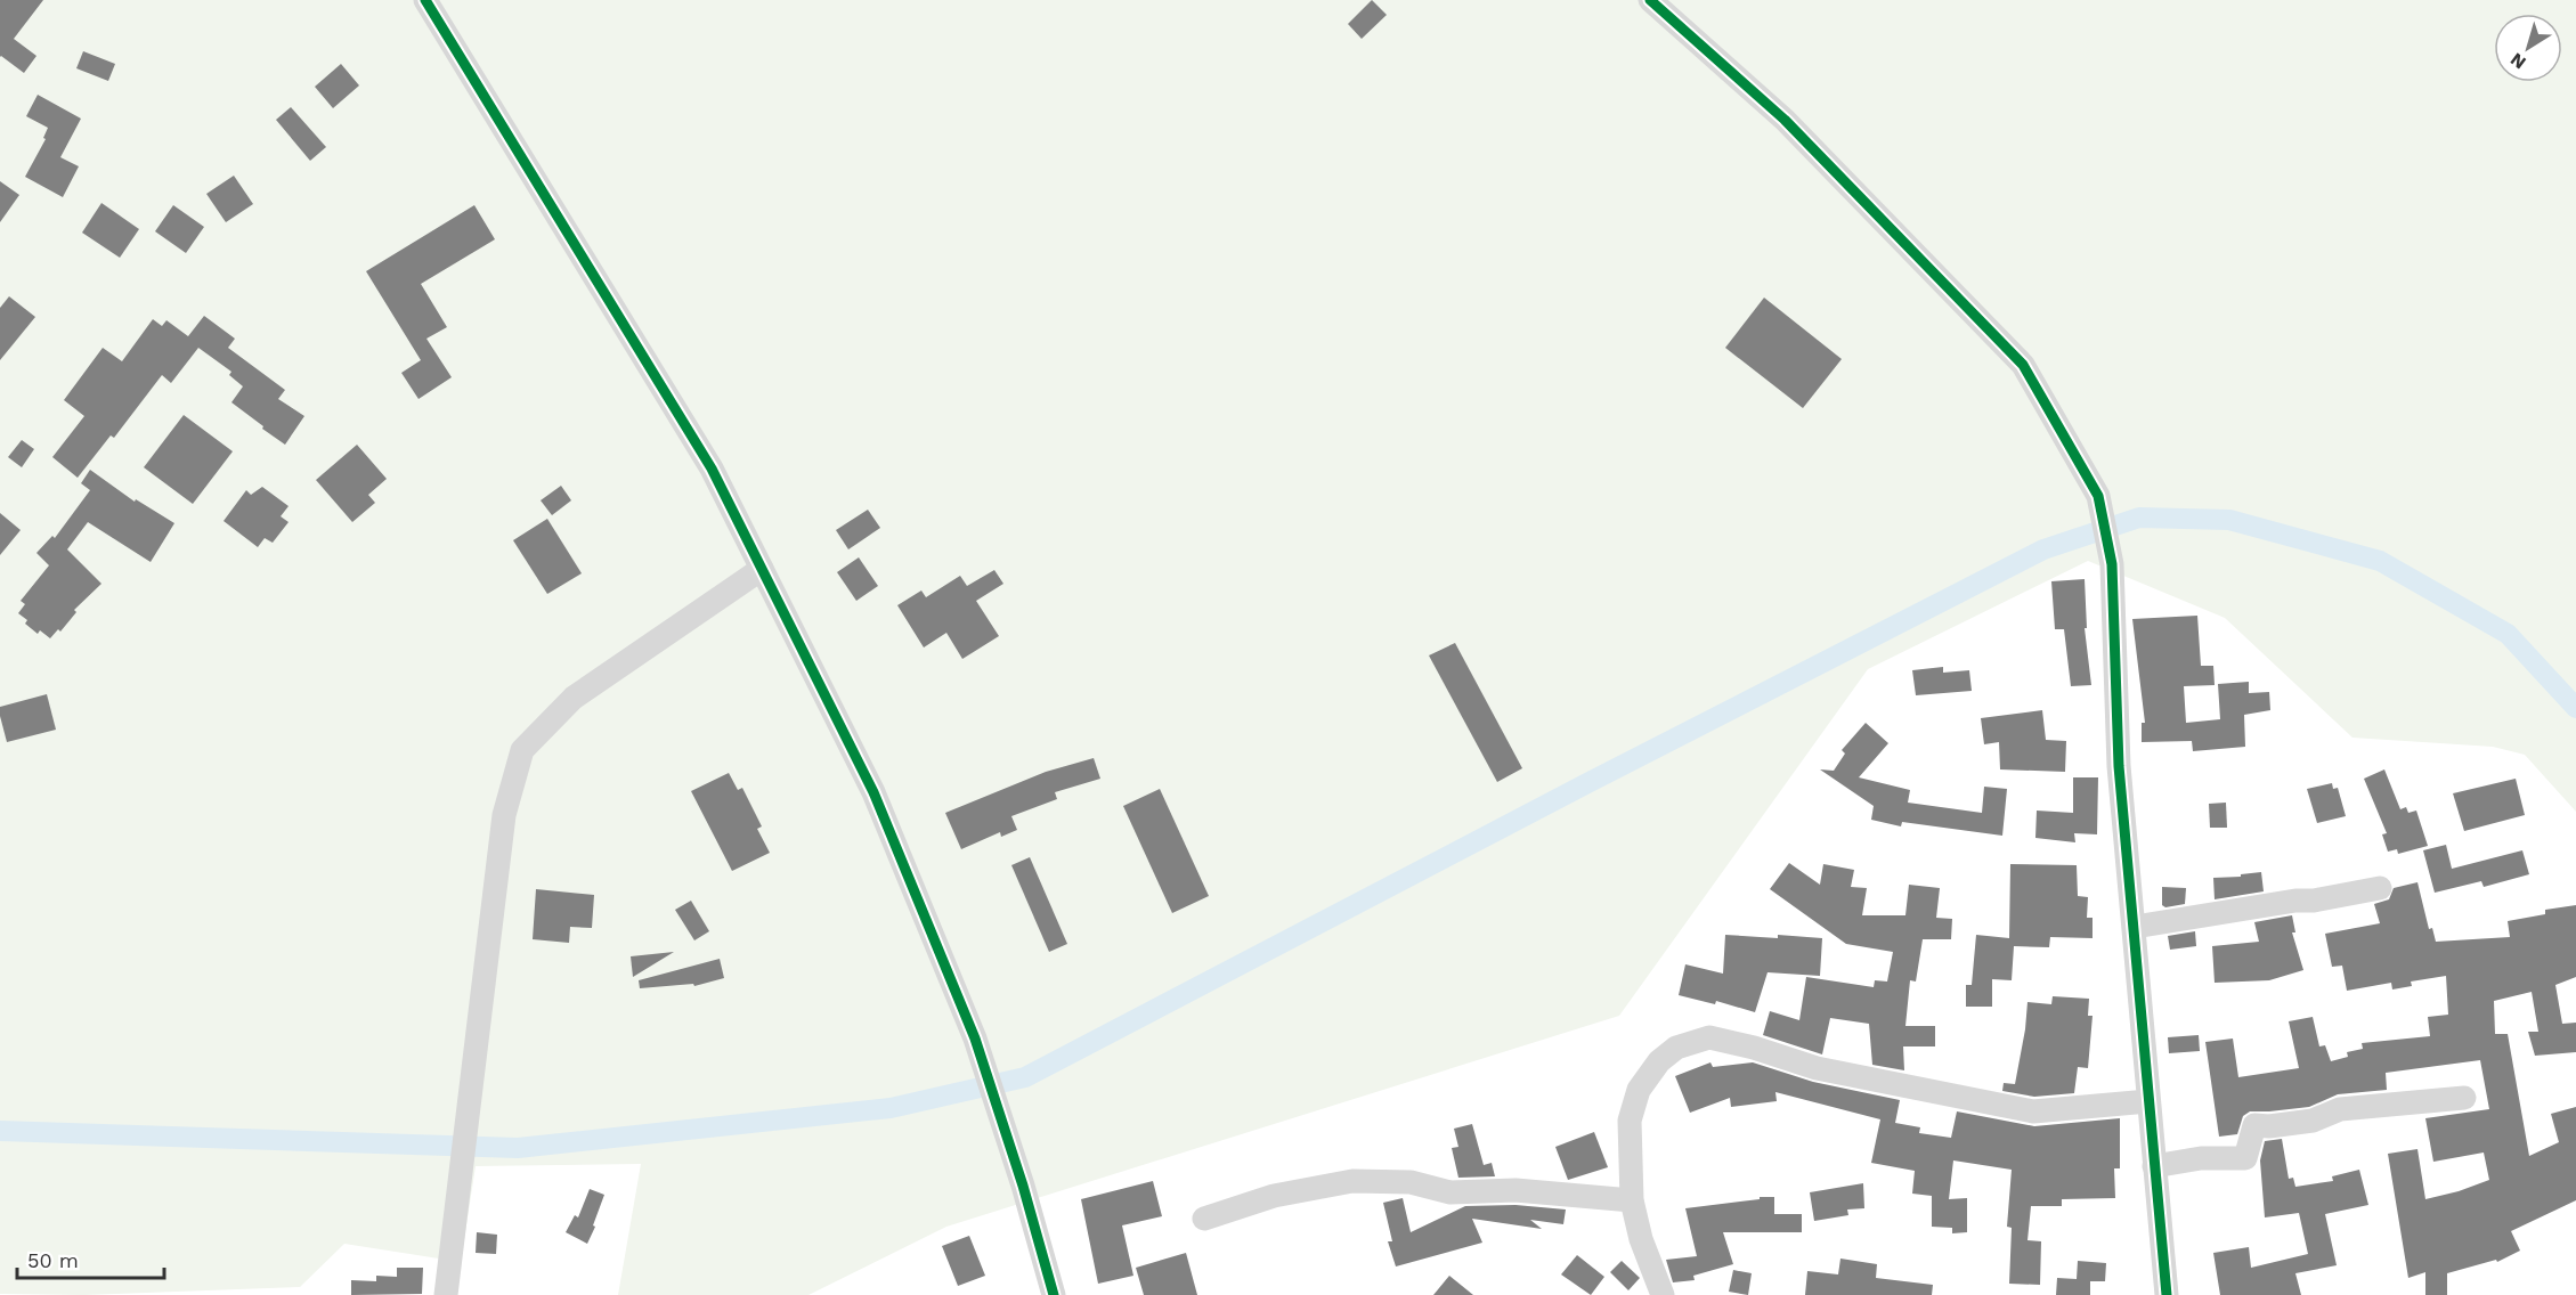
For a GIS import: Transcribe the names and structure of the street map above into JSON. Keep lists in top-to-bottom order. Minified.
{"scale_bar":"50 m","north":"bottom left"}
